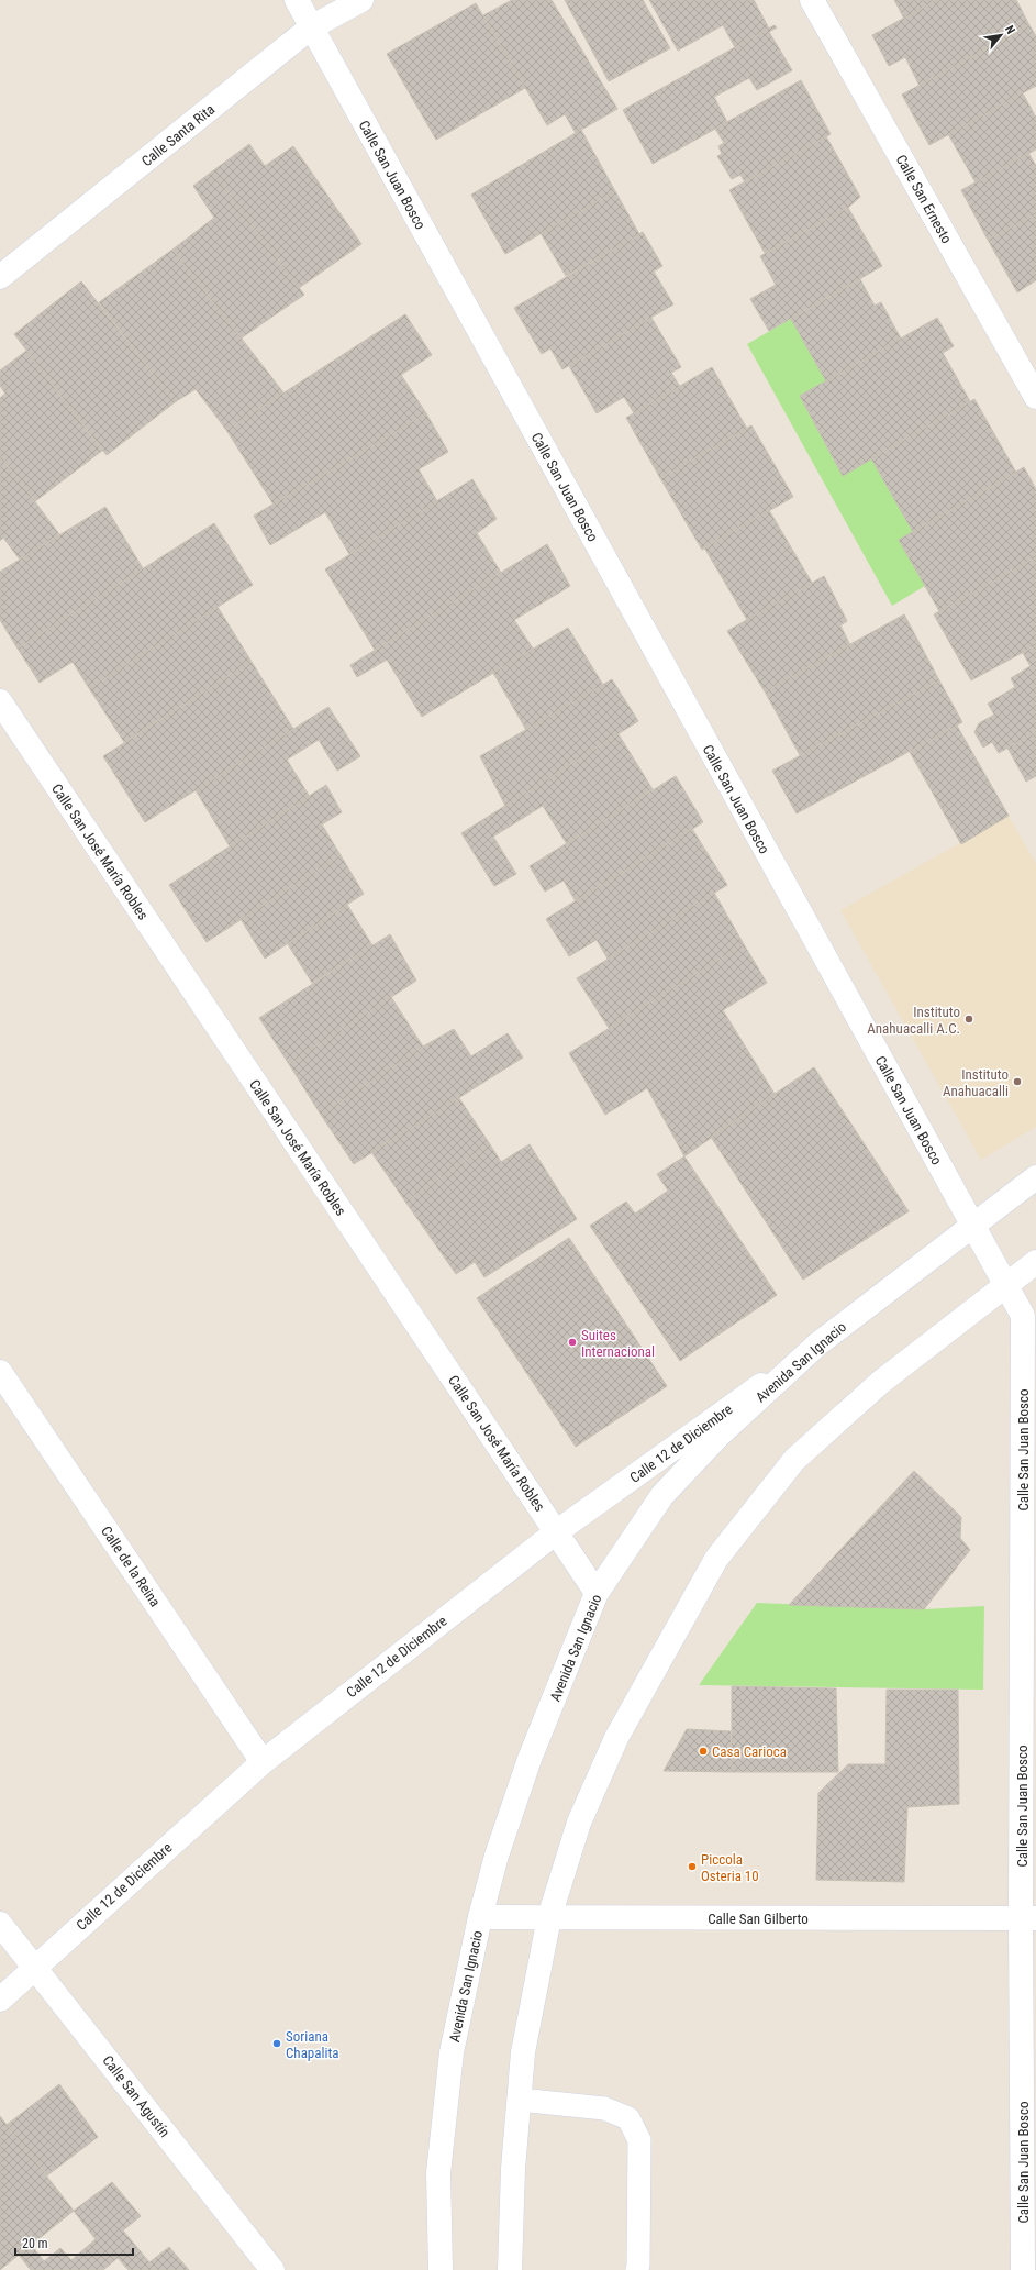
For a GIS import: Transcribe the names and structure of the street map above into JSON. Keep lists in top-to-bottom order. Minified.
{"streets":{"street":["Calle Santa Rita","Calle San Juan Bosco","Calle San Ernesto","Calle San José María Robles","Avenida San Ignacio","Calle 12 de Diciembre","Calle de la Reina","Calle San Gilberto","Calle San Agustín"]},"crossings":[["Calle Santa Rita","Calle San Juan Bosco"],["Calle San Juan Bosco","Avenida San Ignacio"],["Calle San Juan Bosco","Calle San Gilberto"],["Calle San José María Robles","Avenida San Ignacio"],["Calle San José María Robles","Calle 12 de Diciembre"],["Avenida San Ignacio","Calle 12 de Diciembre"],["Avenida San Ignacio","Calle San Gilberto"],["Calle 12 de Diciembre","Calle de la Reina"],["Calle 12 de Diciembre","Calle San Agustín"]],"places":["Instituto Anahuacalli A.C.","Instituto Anahuacalli","Suites Internacional","Casa Carioca","Piccola Osteria 10","Soriana Chapalita"],"scale_bar":"20 m","north":"top right"}
